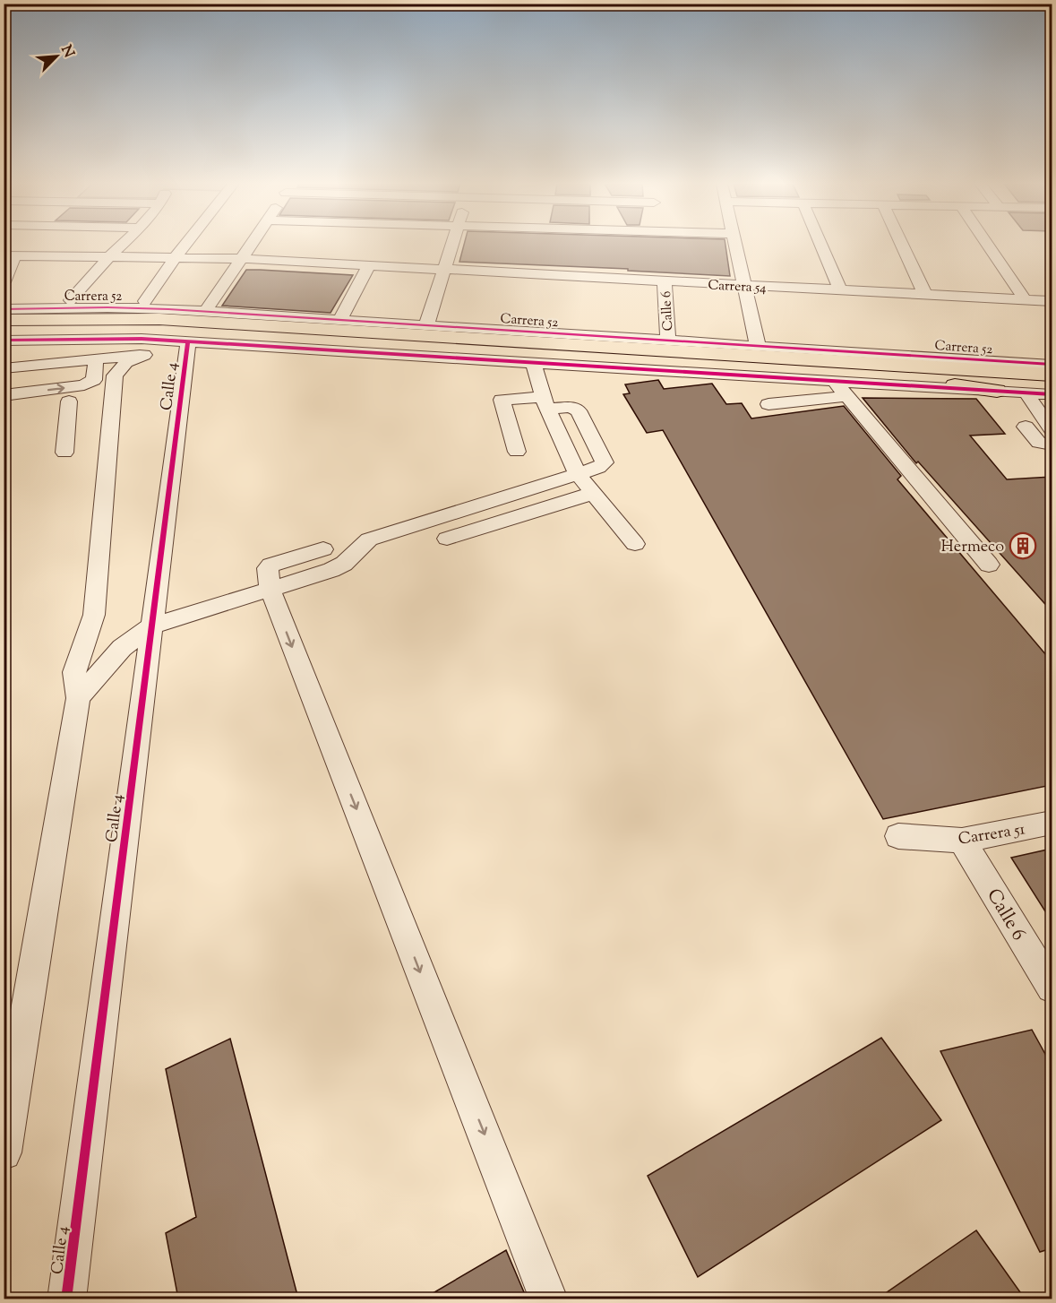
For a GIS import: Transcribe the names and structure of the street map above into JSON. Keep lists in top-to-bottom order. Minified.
{"streets":{"main road":["Carrera 52"],"street":["Carrera 54","Calle 6","Calle 4","Carrera 51"]},"crossings":[["Carrera 54","Calle 6"],["Carrera 52","Calle 6"],["Carrera 52","Calle 4"],["Calle 6","Carrera 51"]],"places":{"building":["Hermeco"]},"north":"top right"}
